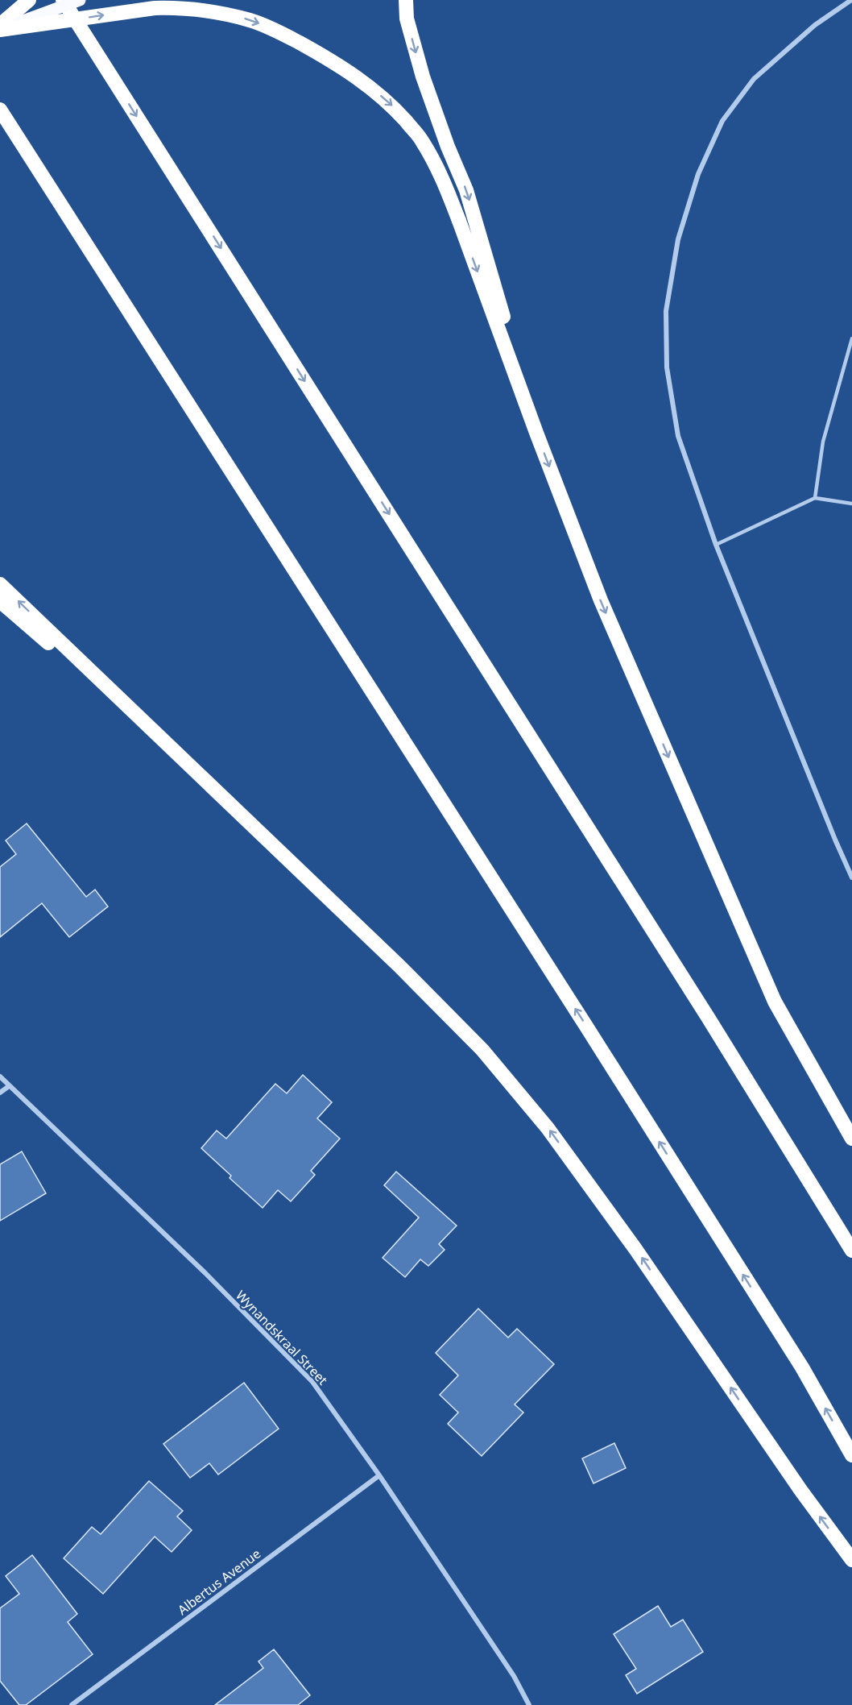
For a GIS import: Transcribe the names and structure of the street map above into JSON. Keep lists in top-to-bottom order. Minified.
{"streets":{"street":["Wynandskraal Street","Albertus Avenue"]},"crossings":[["Wynandskraal Street","Albertus Avenue"]]}
